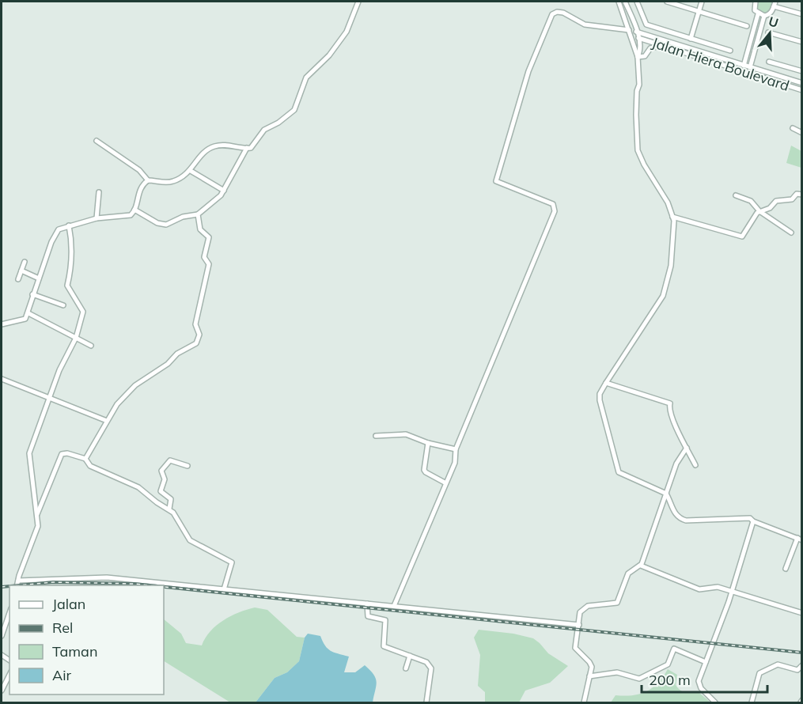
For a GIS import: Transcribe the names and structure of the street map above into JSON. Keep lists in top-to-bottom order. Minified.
{"streets":{"street":["Jalan Hiera Boulevard"]},"legend":["Jalan","Rel","Taman","Air"],"scale_bar":"200 m","north":"top"}
